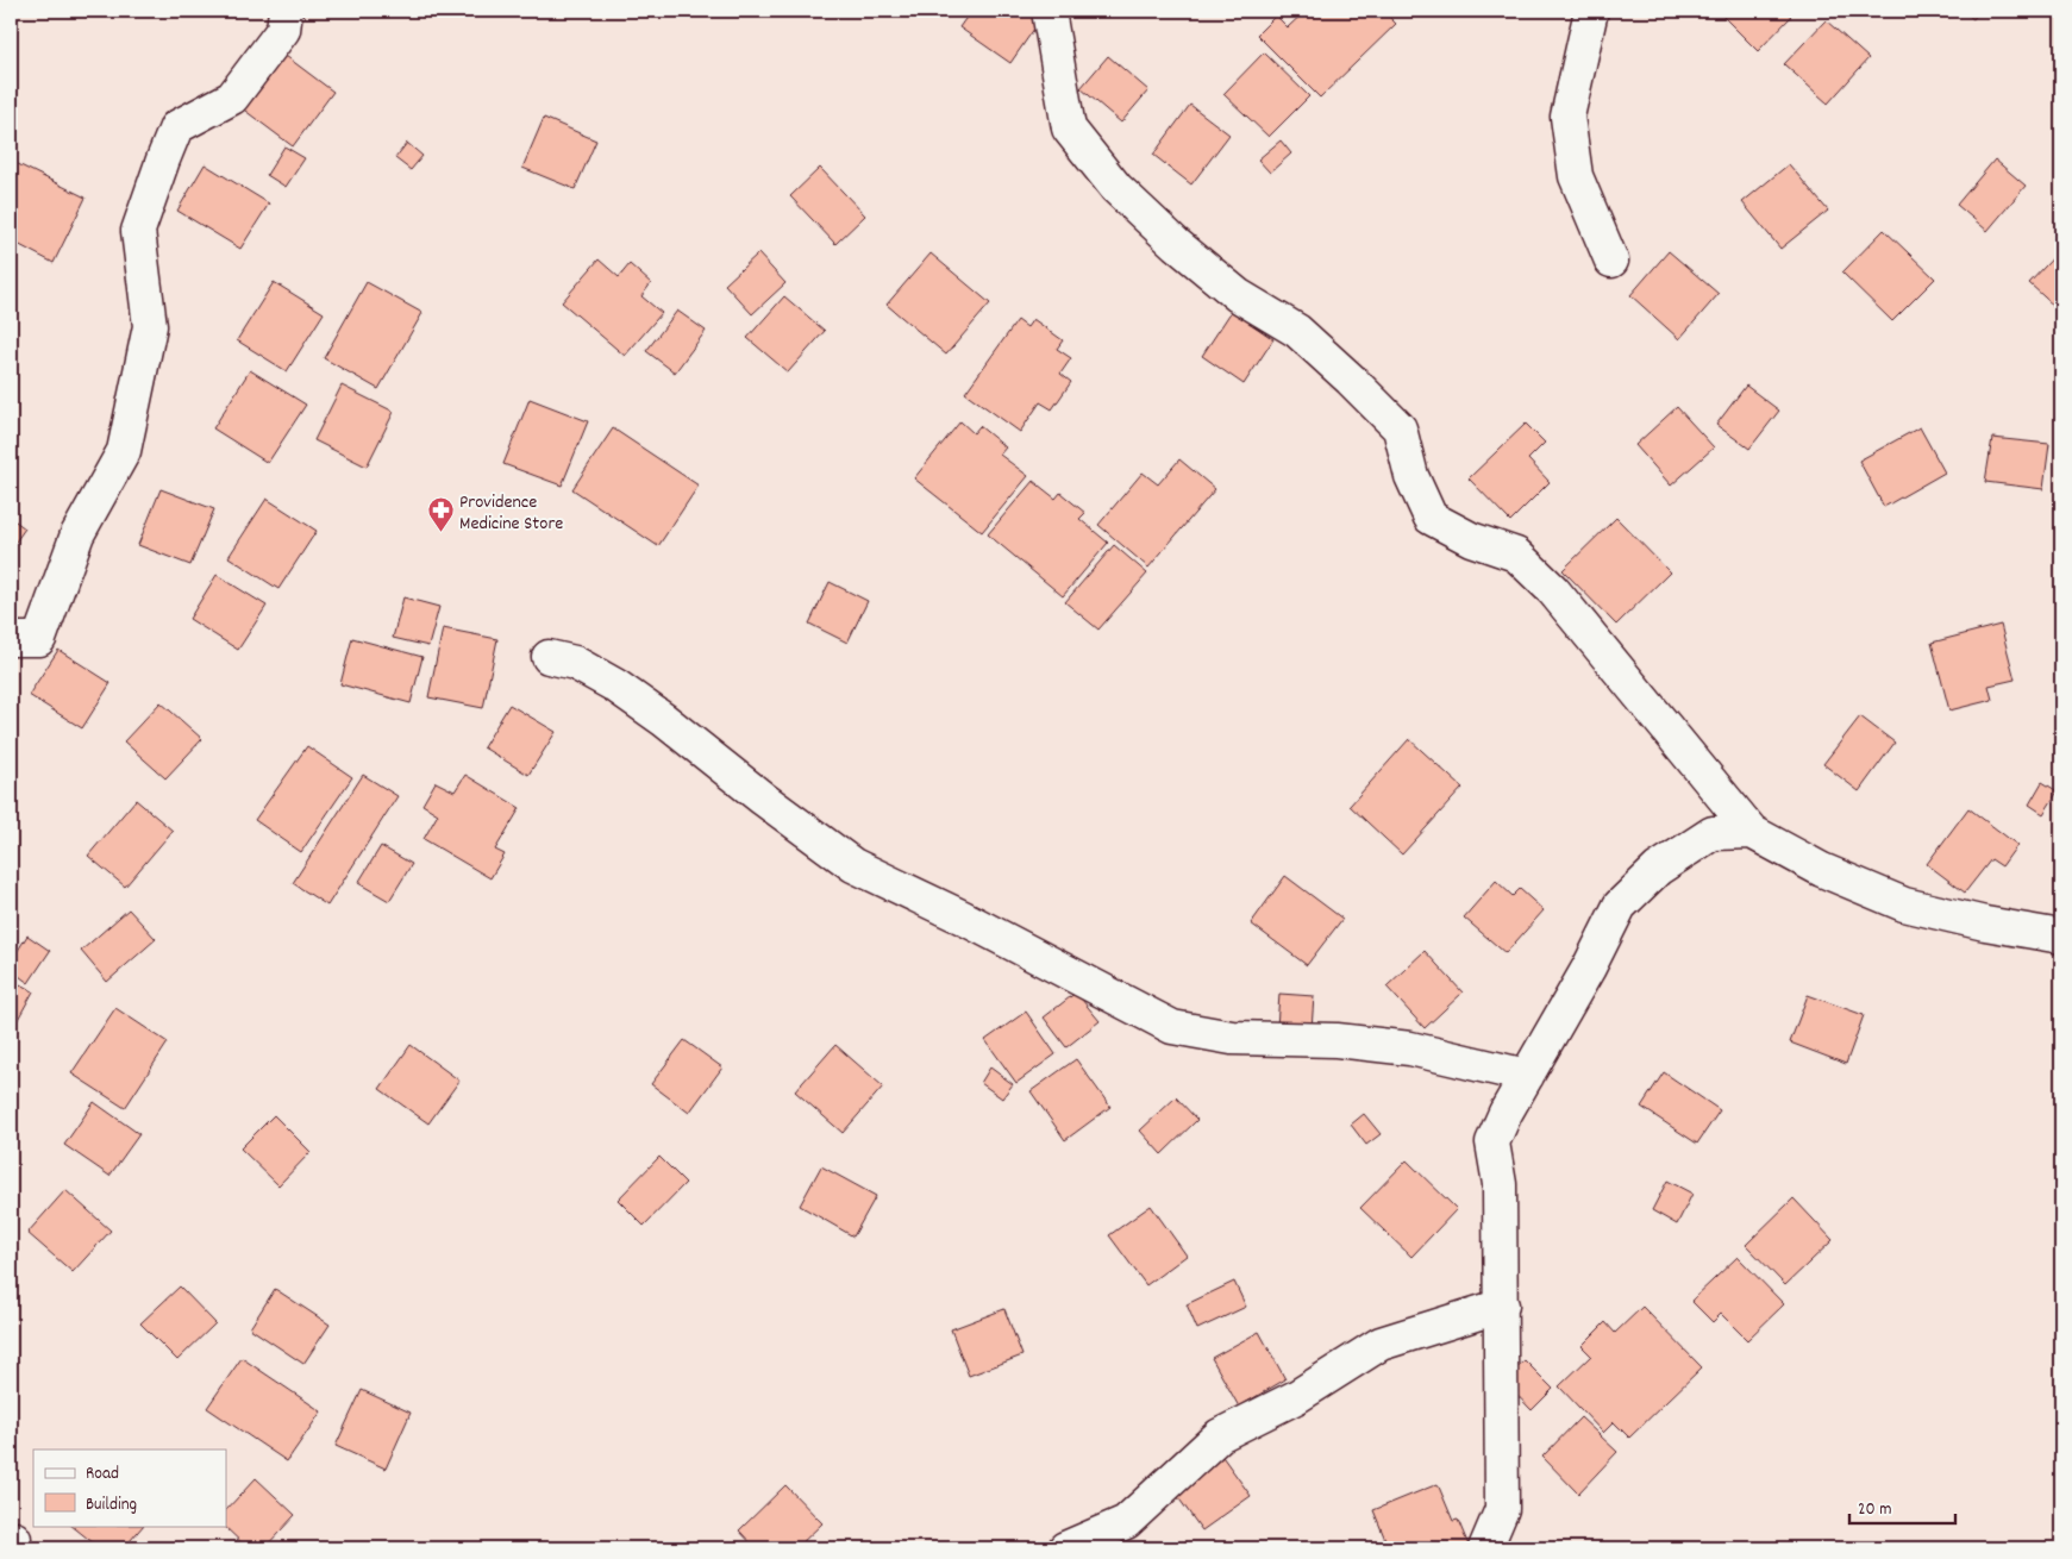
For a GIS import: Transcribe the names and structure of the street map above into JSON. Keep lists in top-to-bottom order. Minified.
{"places":{"pharmacy":["Providence Medicine Store"]},"legend":["Road","Building"],"scale_bar":"20 m"}
